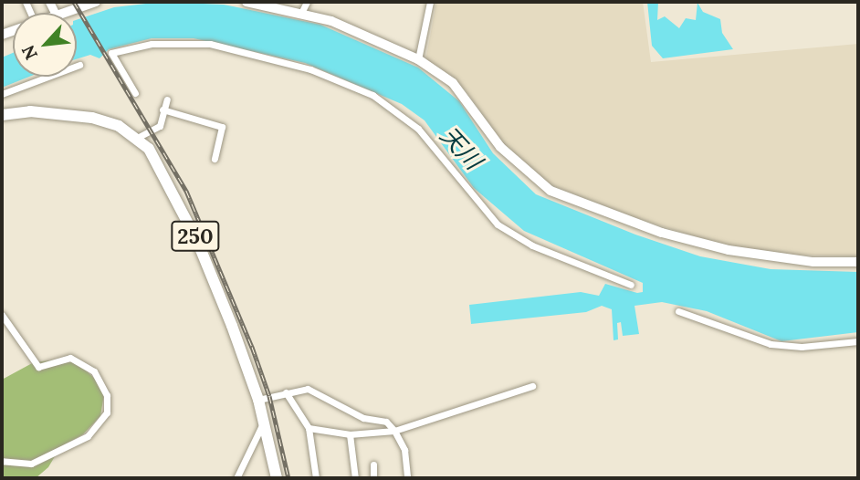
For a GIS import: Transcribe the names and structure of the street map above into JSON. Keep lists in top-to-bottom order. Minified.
{"streets":{"highway":["250"]},"water":["天川"],"north":"bottom left"}
